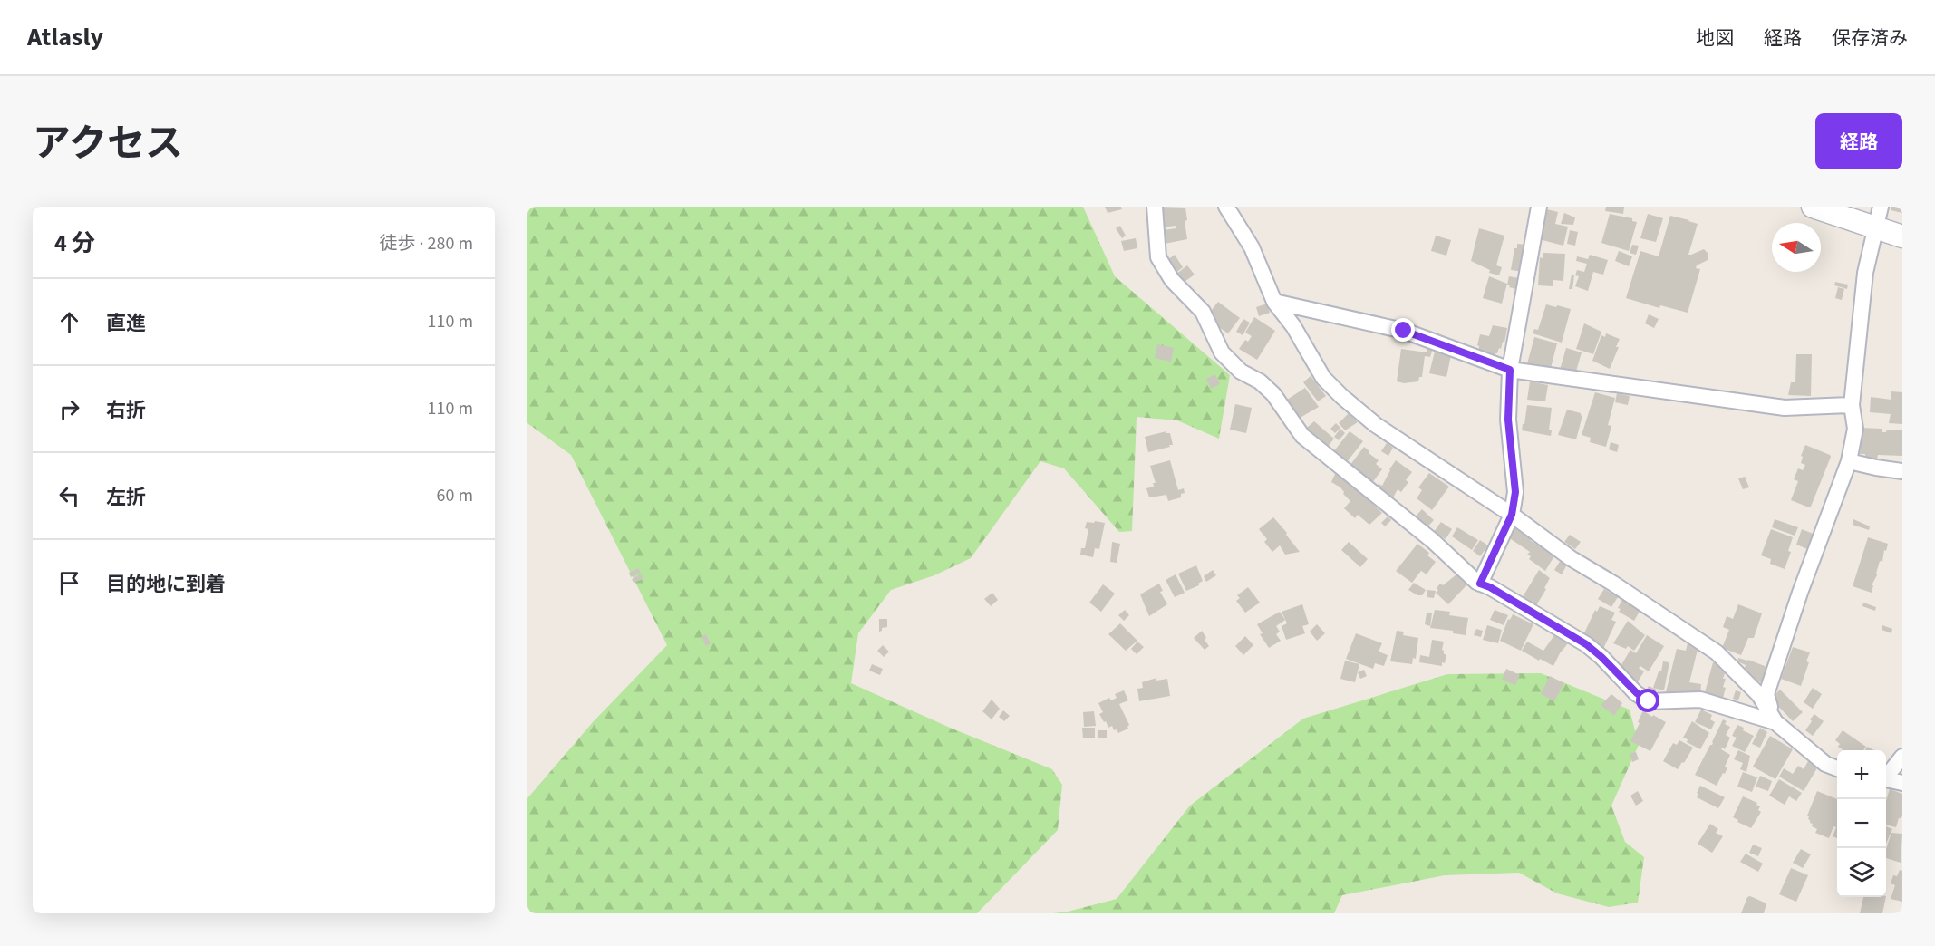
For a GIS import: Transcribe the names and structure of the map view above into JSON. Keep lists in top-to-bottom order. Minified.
{"north":"left","page":{"header":"Atlasly","nav":["地図","経路","保存済み"],"title":"アクセス","buttons":"経路","heading":["4 分","徒歩 · 280 m"],"list":[["直進","110 m"],["右折","110 m"],["左折","60 m"],"目的地に到着"],"map_buttons":["+","−"]}}
